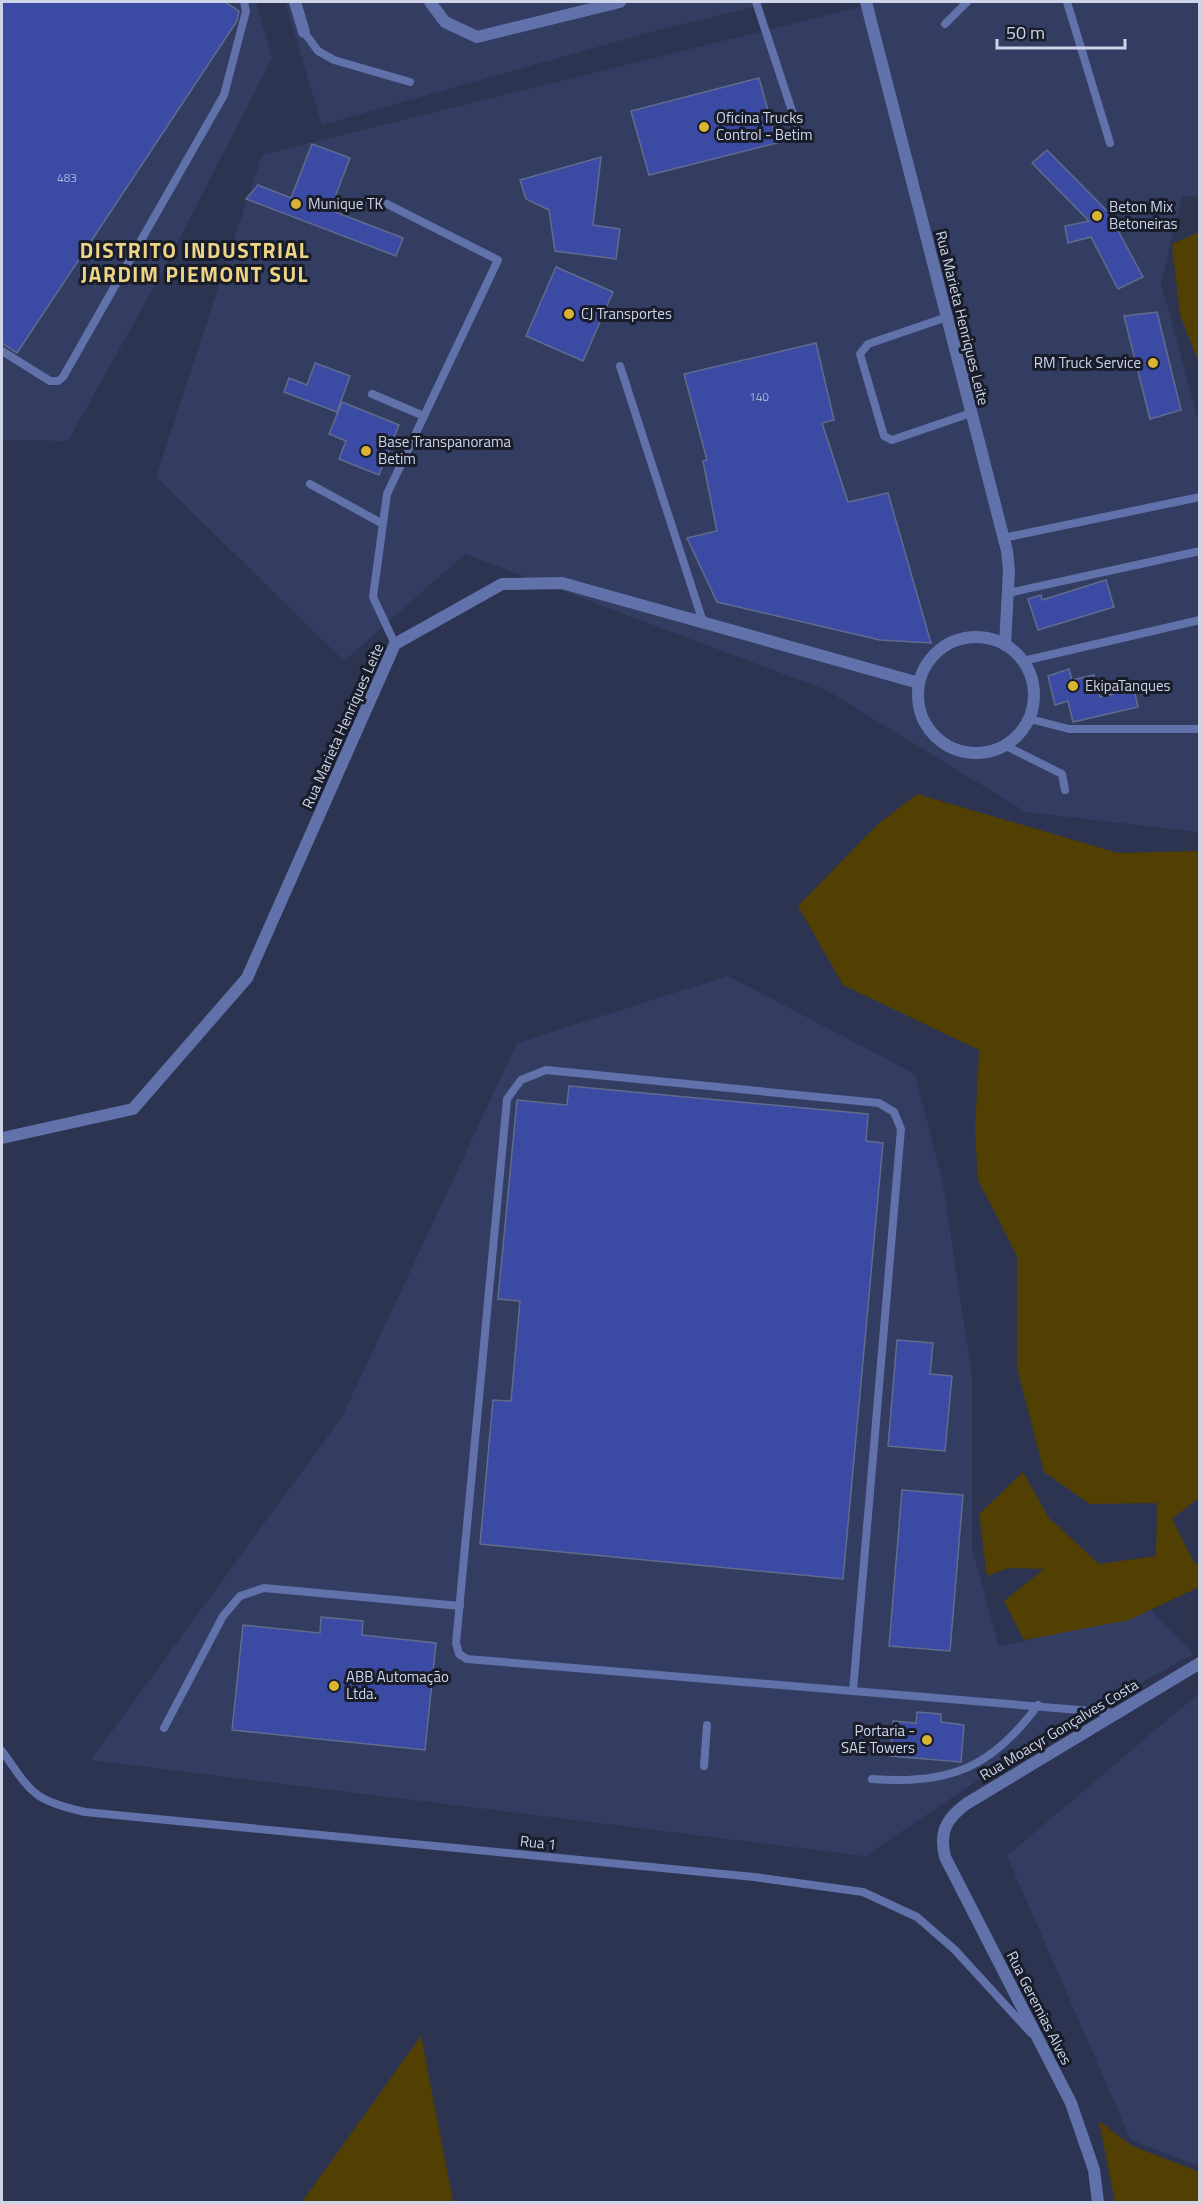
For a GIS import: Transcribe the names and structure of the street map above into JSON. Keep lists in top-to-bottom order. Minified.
{"streets":{"street":["Rua Marieta Henriques Leite","Rua Moacyr Gonçalves Costa","Rua Geremias Alves"],"lane":["Rua 1"]},"crossings":[["Rua Moacyr Gonçalves Costa","Rua Geremias Alves"],["Rua 1","Rua Geremias Alves"]],"districts":["DISTRITO INDUSTRIAL JARDIM PIEMONT SUL"],"places":["Oficina Trucks Control - Betim","Munique TK","Beton Mix Betoneiras","CJ Transportes","RM Truck Service","Base Transpanorama Betim","EkipaTanques","ABB Automação Ltda.","Portaria - SAE Towers"],"house_numbers":["483","140"],"scale_bar":"50 m"}
